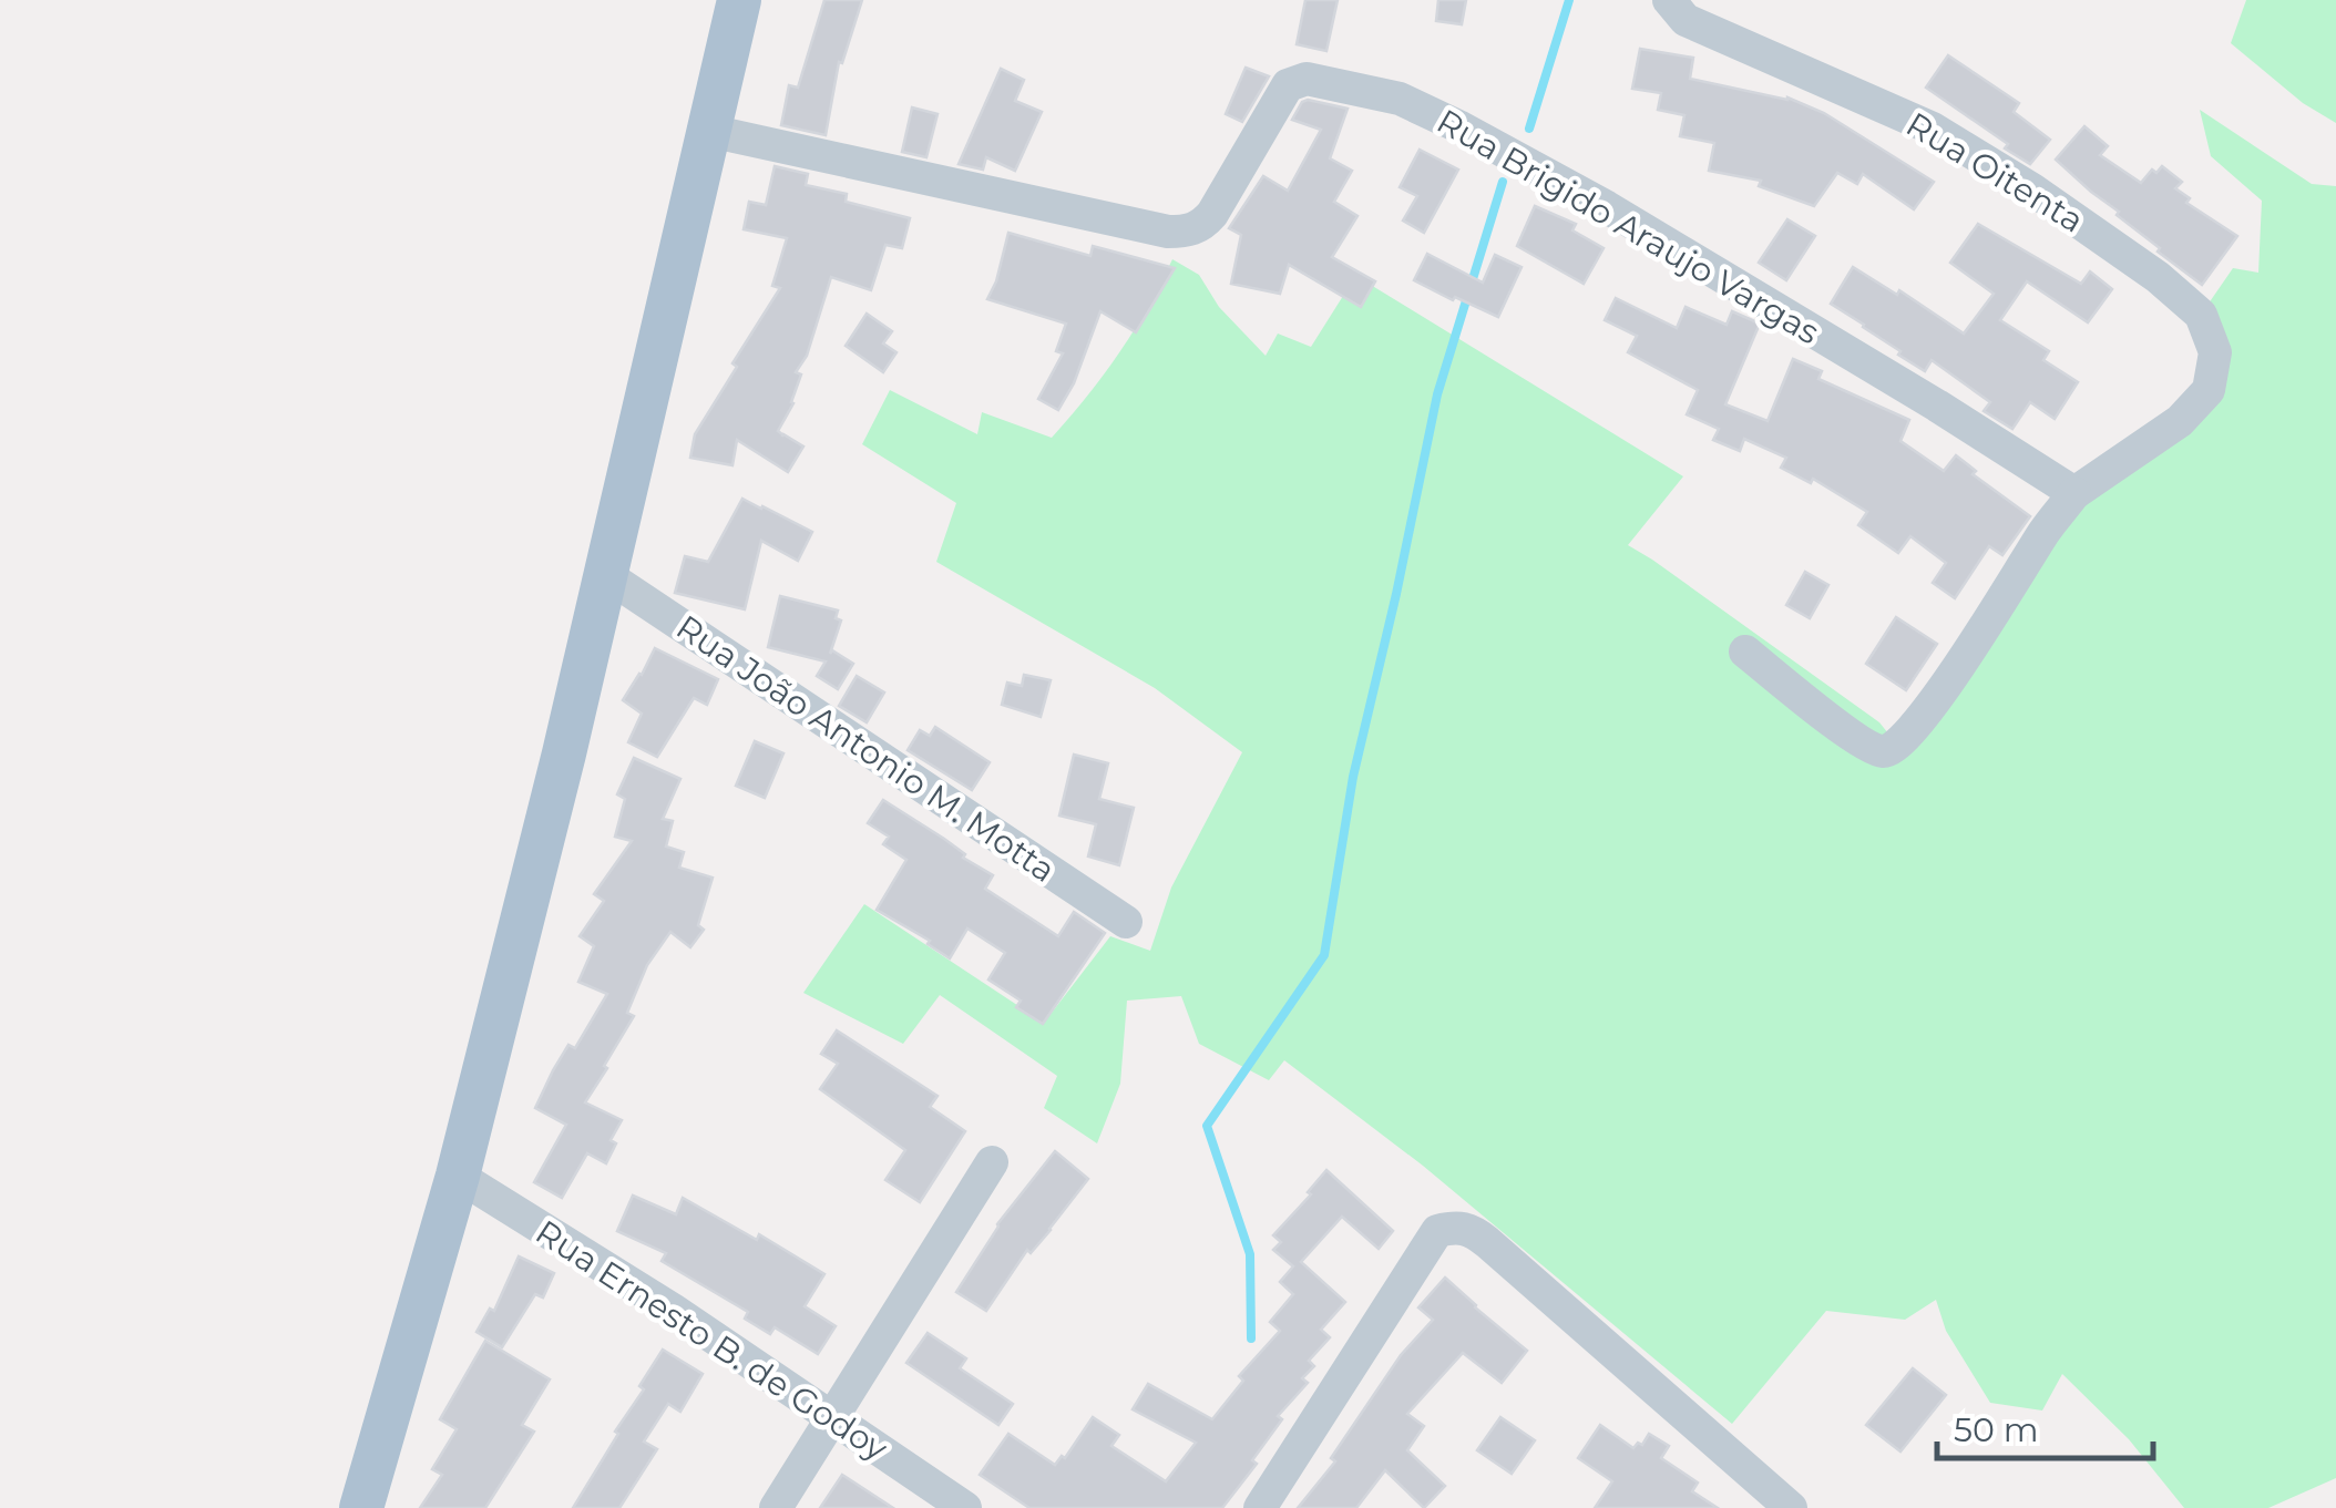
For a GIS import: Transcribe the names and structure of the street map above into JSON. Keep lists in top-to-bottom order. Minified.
{"streets":{"street":["Rua Oitenta","Rua Brigido Araujo Vargas","Rua João Antonio M. Motta","Rua Ernesto B. de Godoy"]},"crossings":[["Rua Oitenta","Rua Brigido Araujo Vargas"]],"scale_bar":"50 m"}
